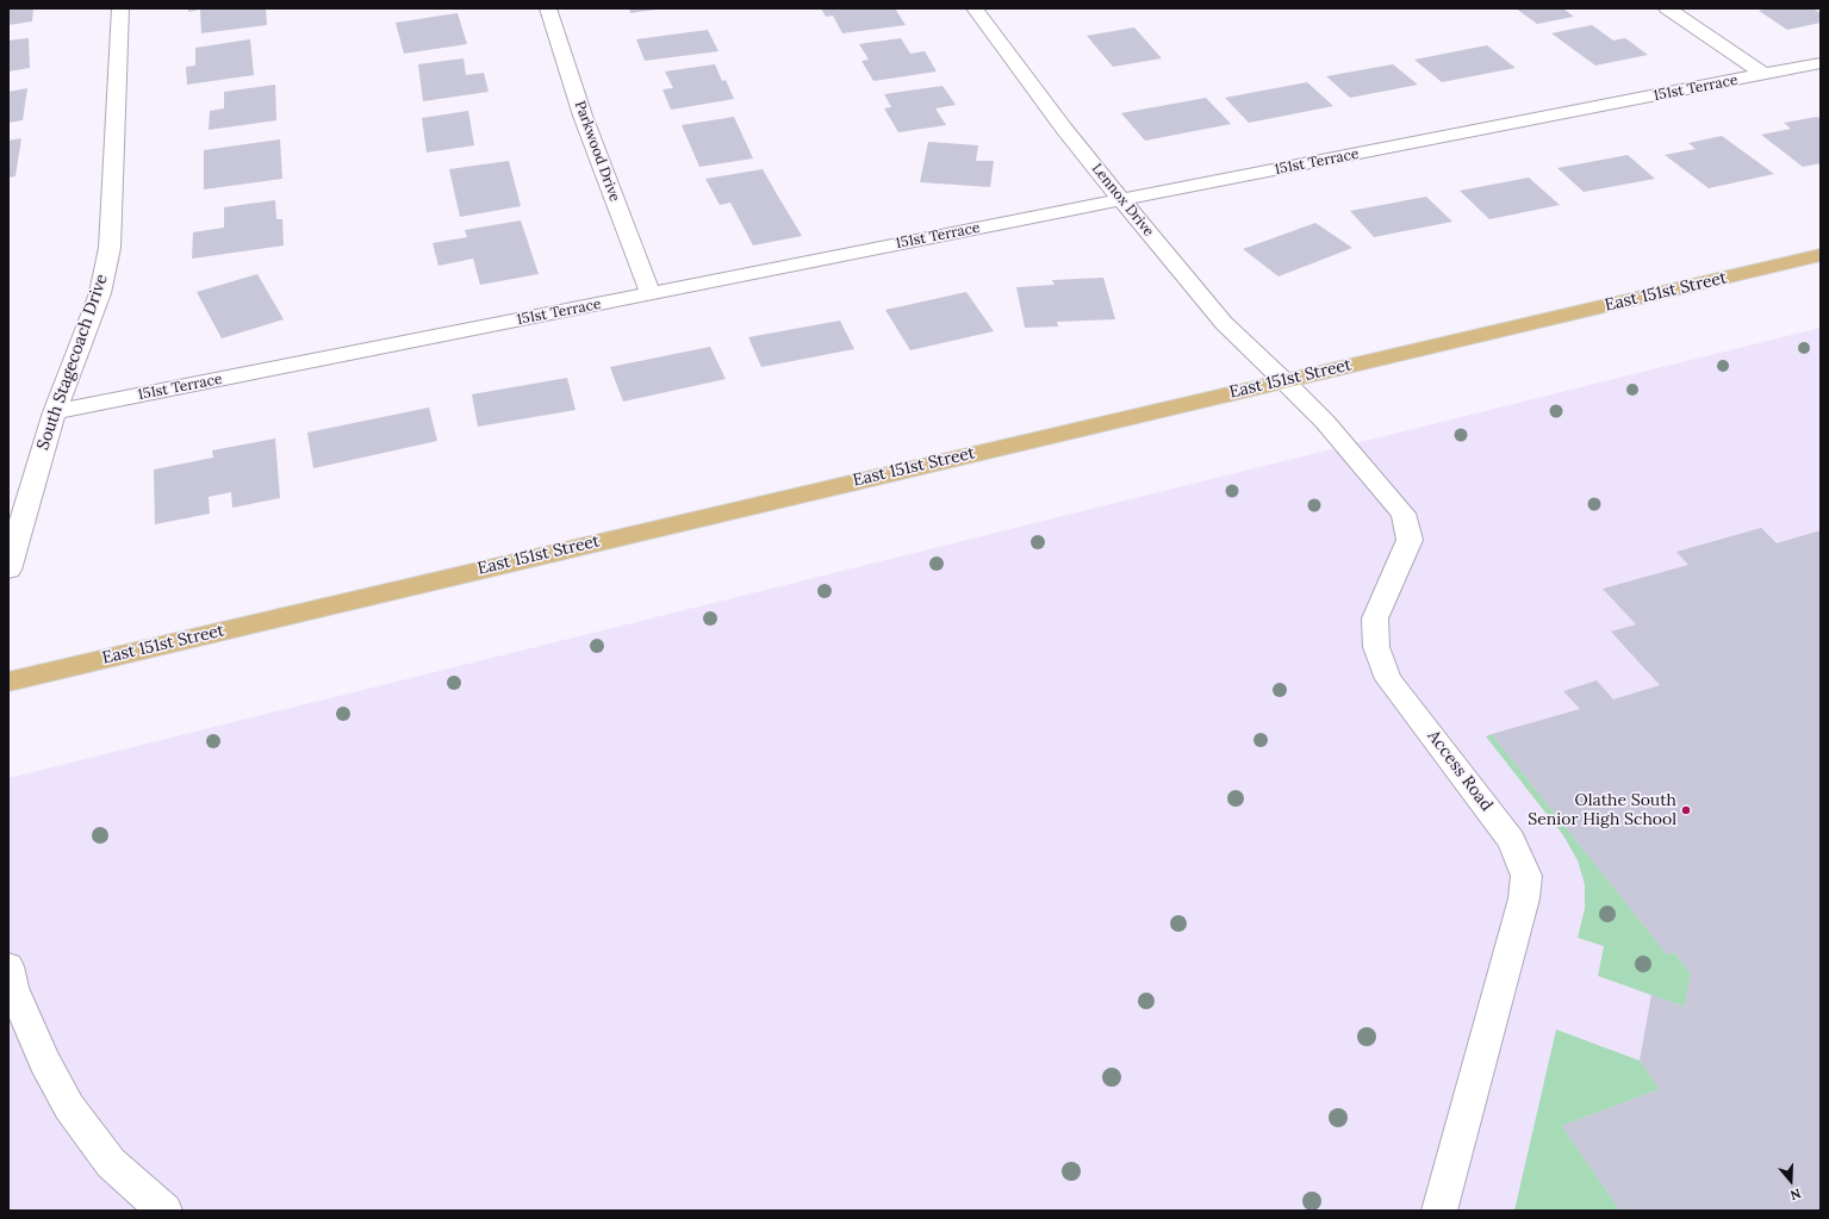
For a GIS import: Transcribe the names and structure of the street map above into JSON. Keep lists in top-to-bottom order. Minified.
{"streets":{"main road":["East 151st Street"],"street":["151st Terrace","Parkwood Drive","Lennox Drive","South Stagecoach Drive","Access Road"]},"crossings":[["151st Terrace","Parkwood Drive"],["151st Terrace","Lennox Drive"],["151st Terrace","South Stagecoach Drive"],["Lennox Drive","East 151st Street"],["Lennox Drive","Access Road"],["East 151st Street","Access Road"]],"places":["Olathe South Senior High School"],"north":"bottom"}
